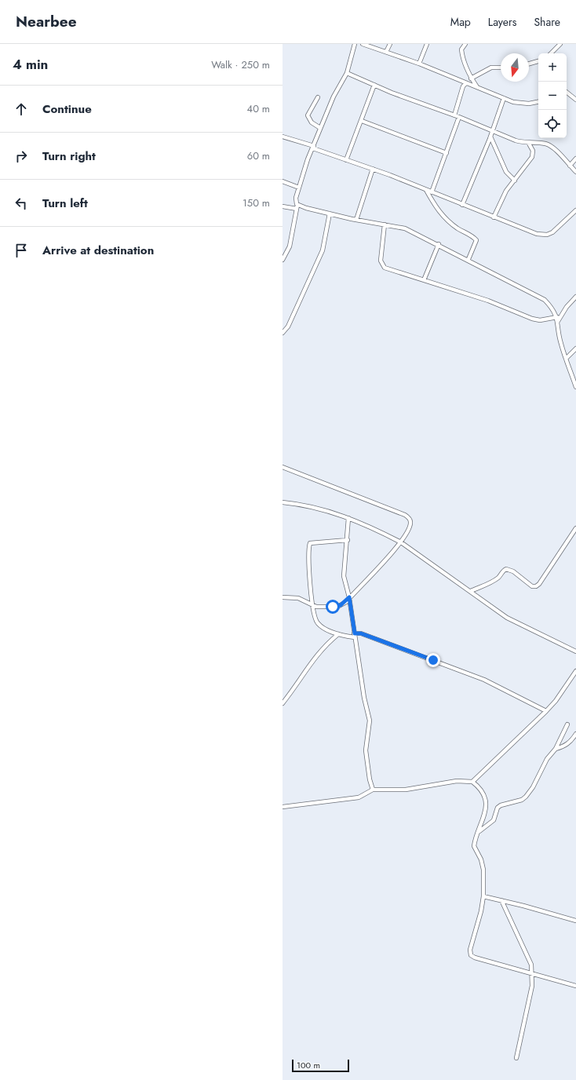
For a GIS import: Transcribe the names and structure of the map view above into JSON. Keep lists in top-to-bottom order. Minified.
{"scale_bar":"100 m","north":"bottom","page":{"header":"Nearbee","nav":["Map","Layers","Share"],"heading":["4 min","Walk · 250 m"],"map_buttons":["+","−"],"list":[["Continue","40 m"],["Turn right","60 m"],["Turn left","150 m"],"Arrive at destination"],"scale":"100 m"}}
